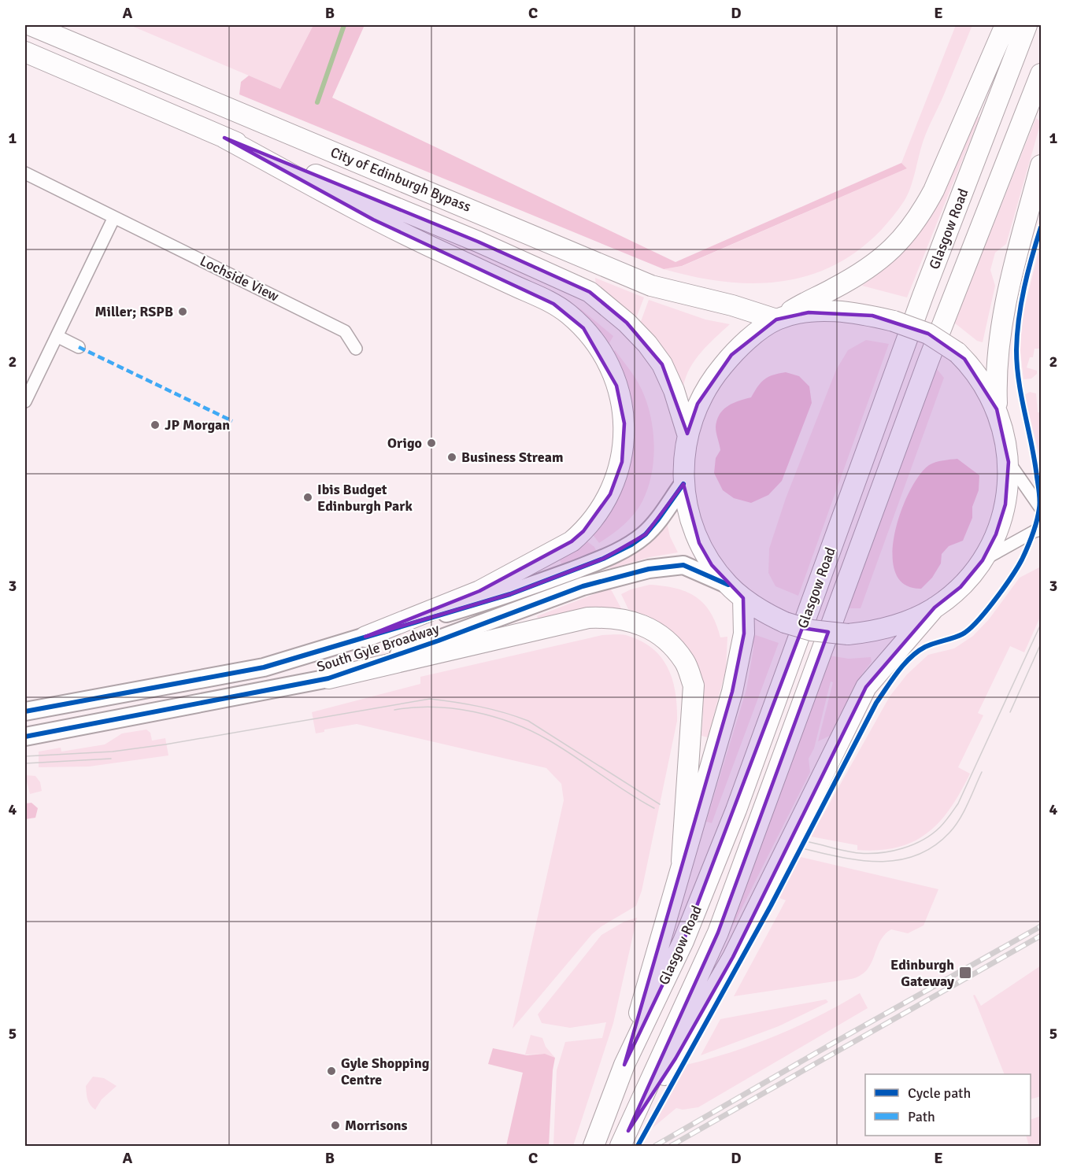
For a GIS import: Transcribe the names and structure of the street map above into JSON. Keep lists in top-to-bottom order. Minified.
{"streets":{"main road":["City of Edinburgh Bypass","Glasgow Road"],"street":["Lochside View","South Gyle Broadway"]},"places":{"other":["Miller; RSPB","JP Morgan","Origo","Business Stream","Ibis Budget Edinburgh Park","Gyle Shopping Centre","Morrisons"],"transit":["Edinburgh Gateway"]},"legend":["Cycle path","Path"],"grid":{"columns":["A","B","C","D","E"],"rows":["1","2","3","4","5"]}}
